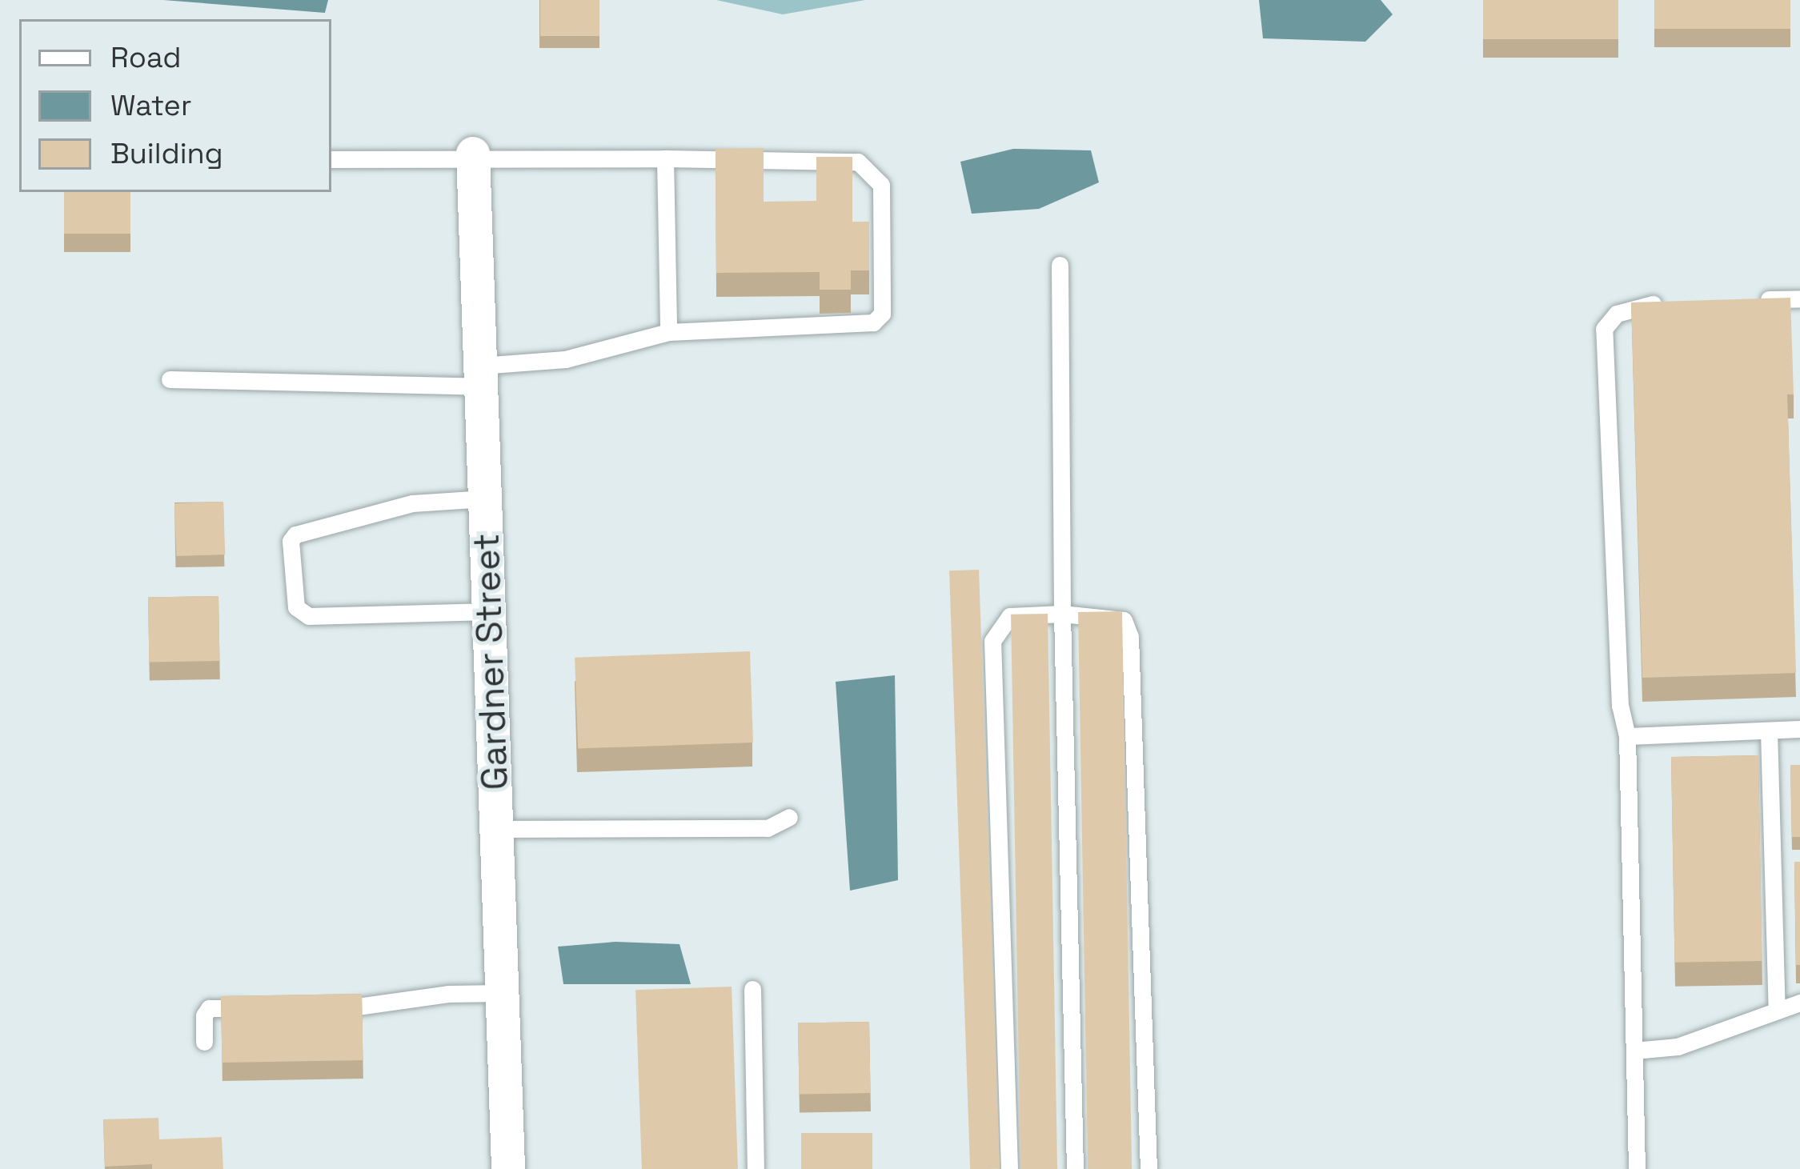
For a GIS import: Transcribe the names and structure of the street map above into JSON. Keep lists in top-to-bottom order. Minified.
{"streets":{"street":["Gardner Street"]},"legend":["Road","Water","Building"]}
